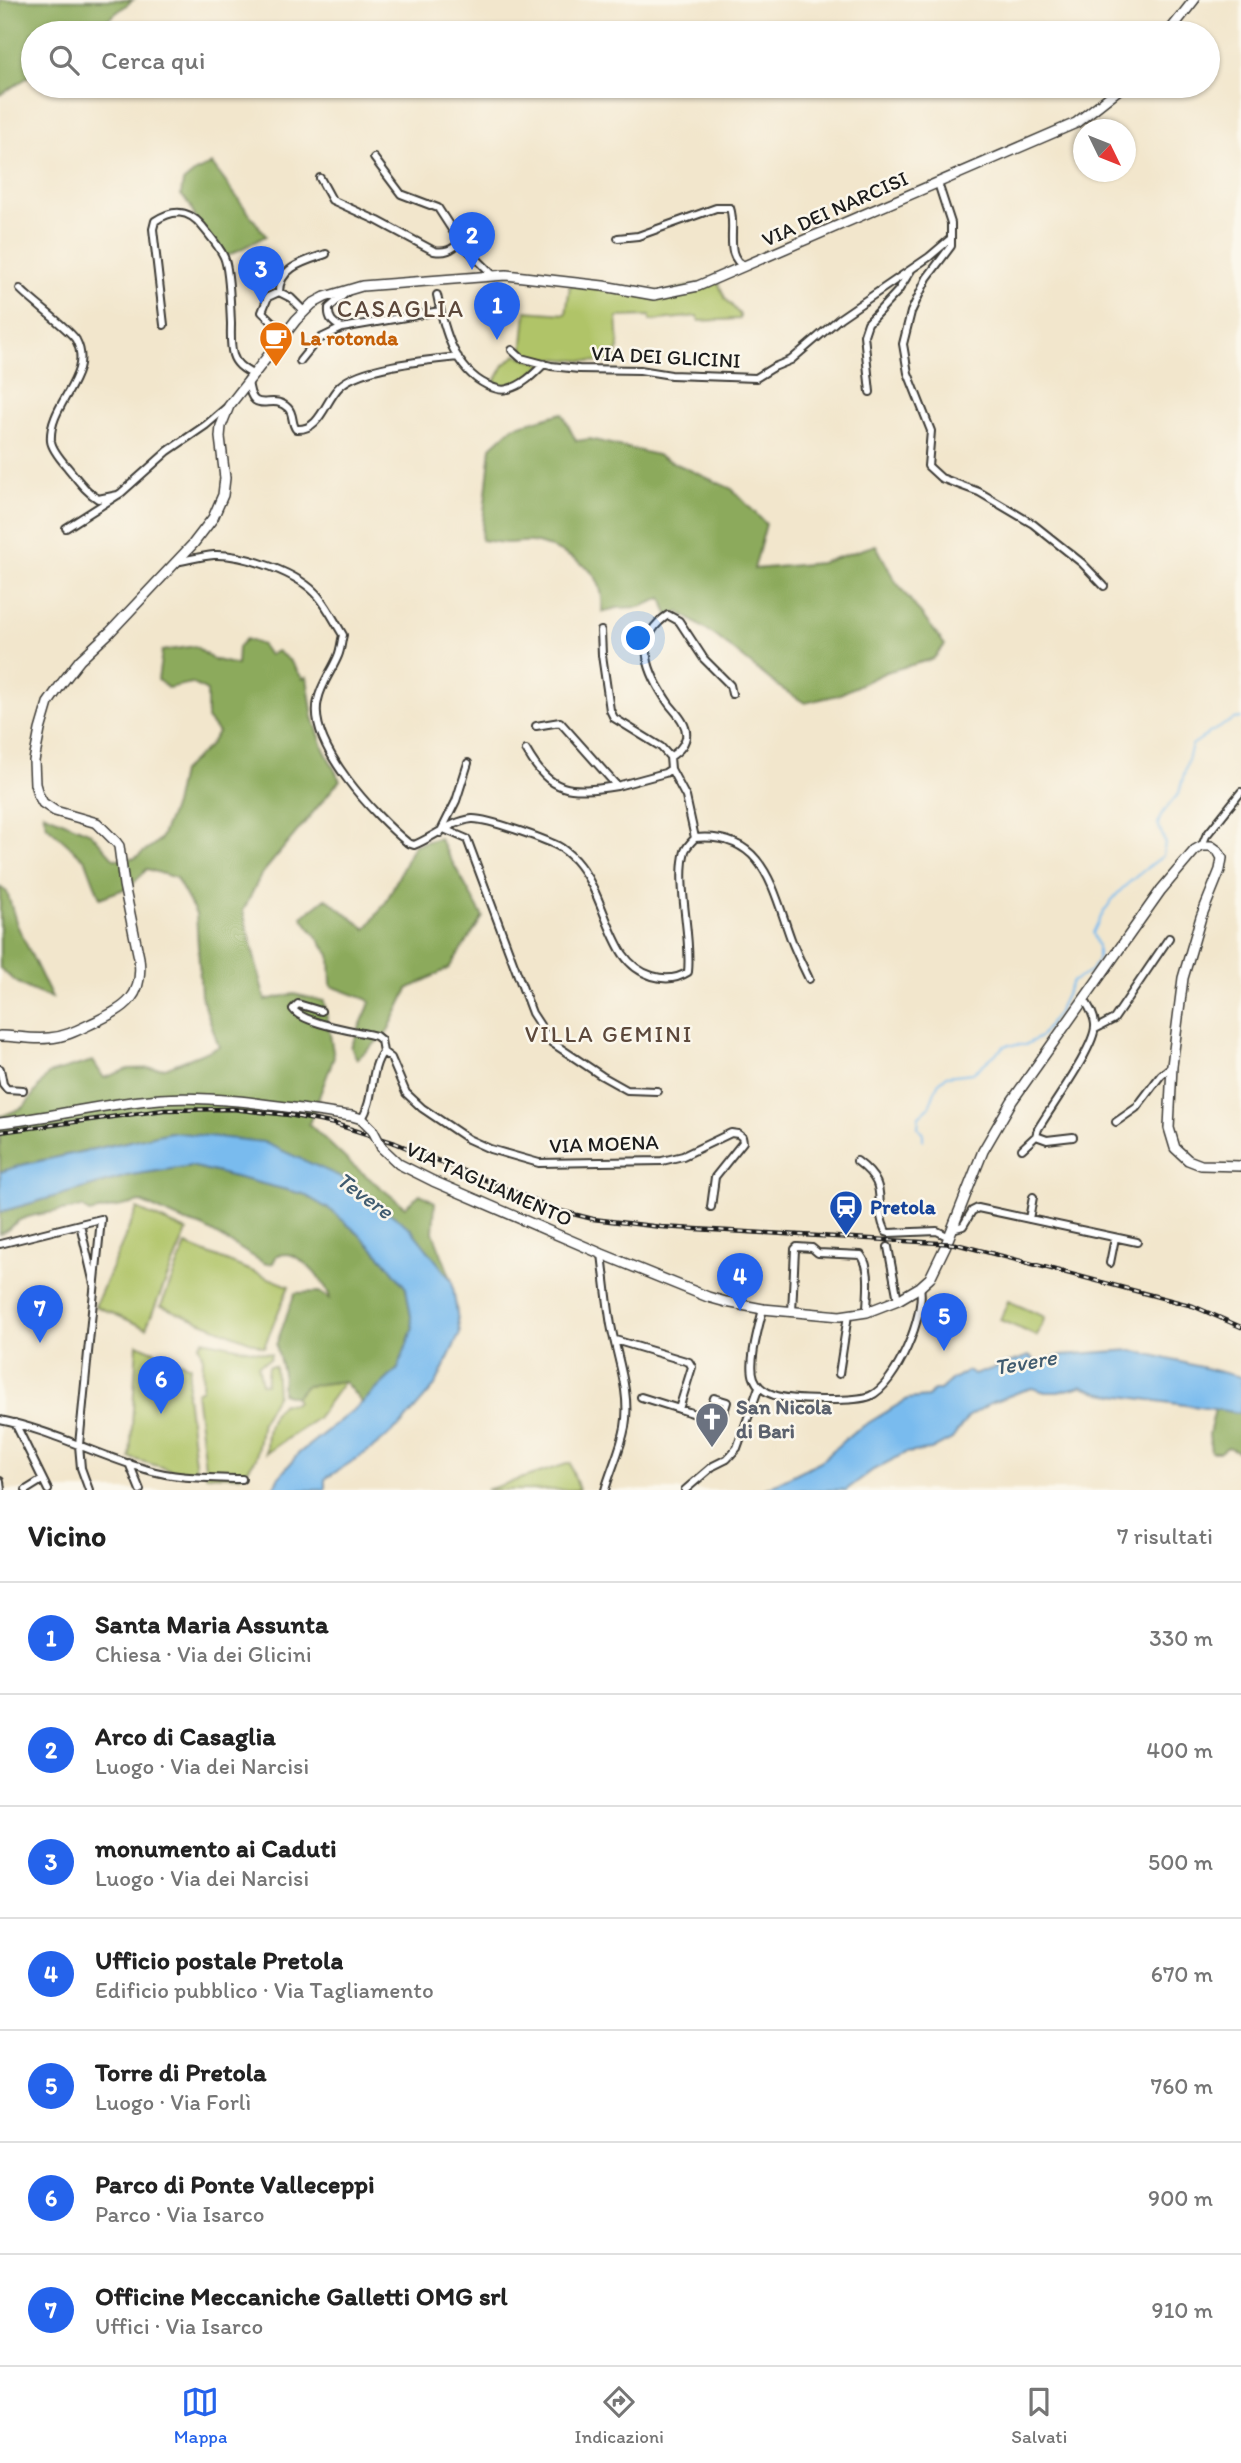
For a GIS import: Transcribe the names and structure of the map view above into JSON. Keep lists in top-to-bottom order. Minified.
{"streets":{"street":["VIA DEI NARCISI","VIA DEI GLICINI","VIA MOENA","VIA TAGLIAMENTO"]},"districts":["CASAGLIA","VILLA GEMINI"],"water":["Tevere"],"places":{"cafe":["La rotonda"],"station":["Pretola"],"church":["San Nicola di Bari"]},"north":"bottom right","page":{"search":"Cerca qui","pins":["2","3","1","4","7","5","6"],"heading":["Vicino","7 risultati"],"list":[{"mark":"1","name":"Santa Maria Assunta","note":"Chiesa · Via dei Glicini","value":"330 m"},{"mark":"2","name":"Arco di Casaglia","note":"Luogo · Via dei Narcisi","value":"400 m"},{"mark":"3","name":"monumento ai Caduti","note":"Luogo · Via dei Narcisi","value":"500 m"},{"mark":"4","name":"Ufficio postale Pretola","note":"Edificio pubblico · Via Tagliamento","value":"670 m"},{"mark":"5","name":"Torre di Pretola","note":"Luogo · Via Forlì","value":"760 m"},{"mark":"6","name":"Parco di Ponte Valleceppi","note":"Parco · Via Isarco","value":"900 m"},{"mark":"7","name":"Officine Meccaniche Galletti OMG srl","note":"Uffici · Via Isarco","value":"910 m"}],"nav":["Mappa","Indicazioni","Salvati"]}}
